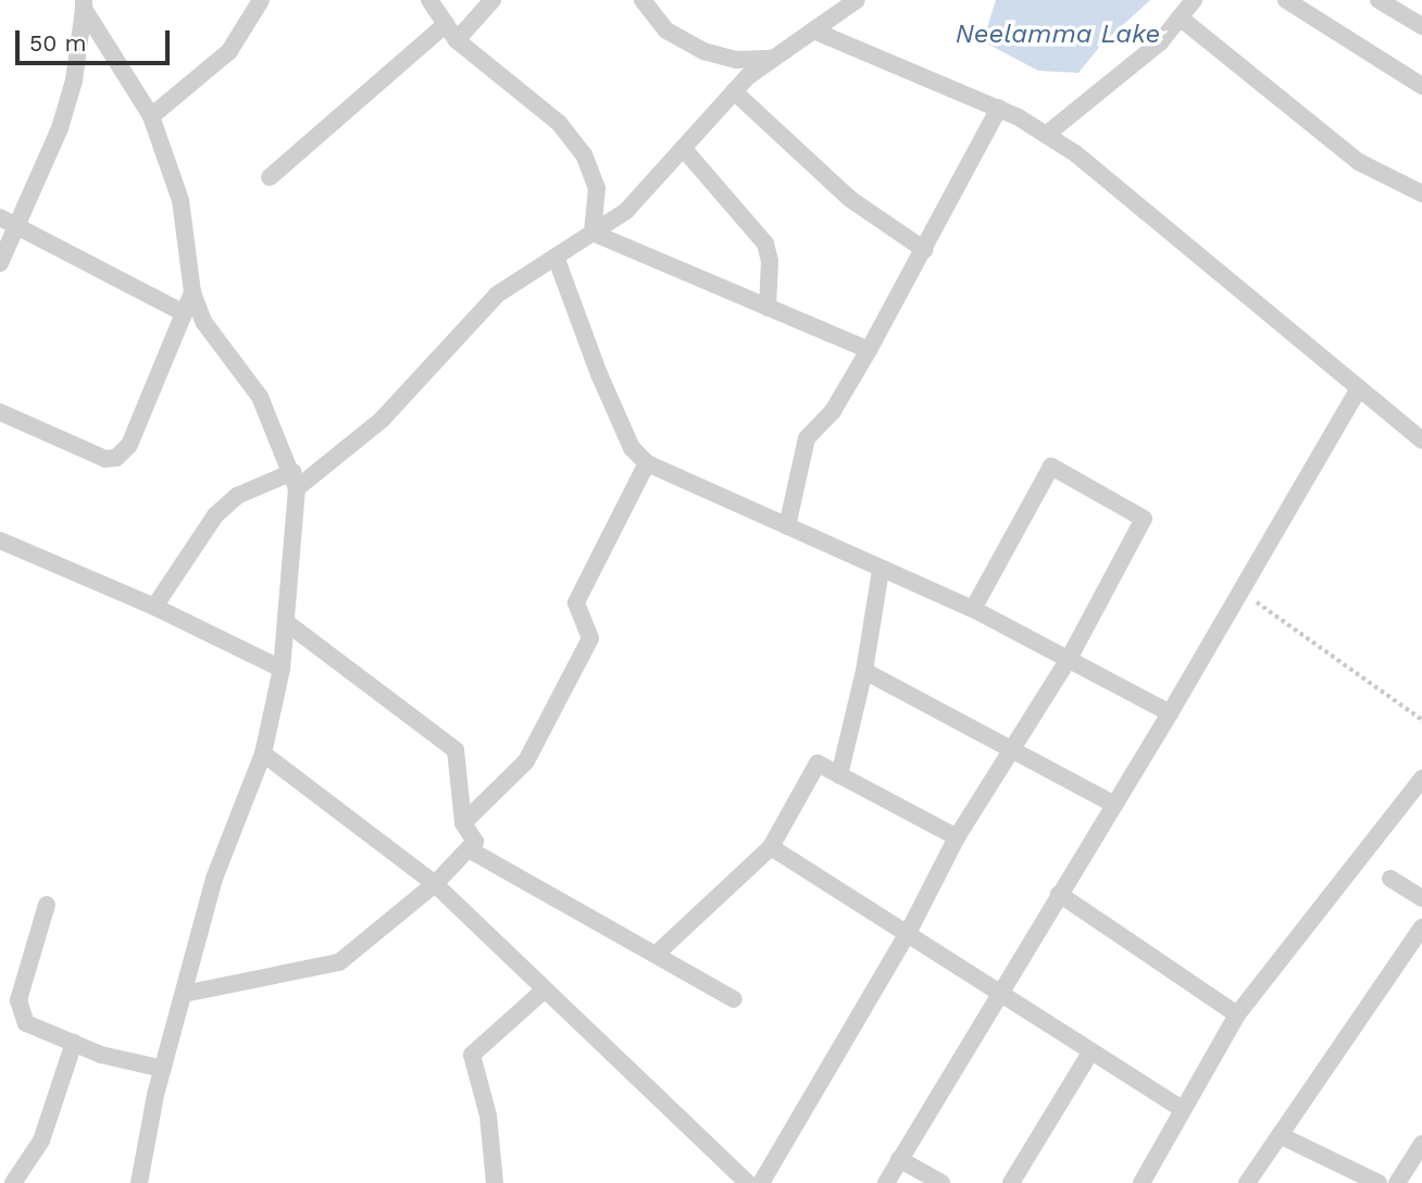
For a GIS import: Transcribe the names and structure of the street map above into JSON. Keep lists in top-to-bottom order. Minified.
{"water":["Neelamma Lake"],"scale_bar":"50 m"}
